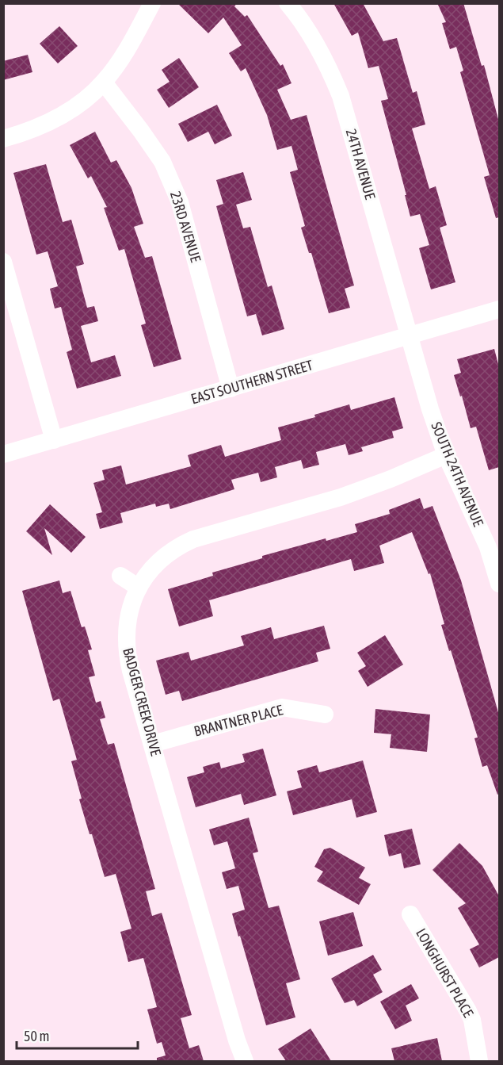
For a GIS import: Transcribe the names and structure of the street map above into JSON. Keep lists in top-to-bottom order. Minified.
{"streets":{"street":["24TH AVENUE","23RD AVENUE","EAST SOUTHERN STREET","SOUTH 24TH AVENUE","BADGER CREEK DRIVE","BRANTNER PLACE","LONGHURST PLACE"]},"crossings":[["24TH AVENUE","EAST SOUTHERN STREET"],["24TH AVENUE","SOUTH 24TH AVENUE"],["23RD AVENUE","EAST SOUTHERN STREET"],["EAST SOUTHERN STREET","SOUTH 24TH AVENUE"],["SOUTH 24TH AVENUE","BADGER CREEK DRIVE"],["BADGER CREEK DRIVE","BRANTNER PLACE"]],"scale_bar":"50 m"}
